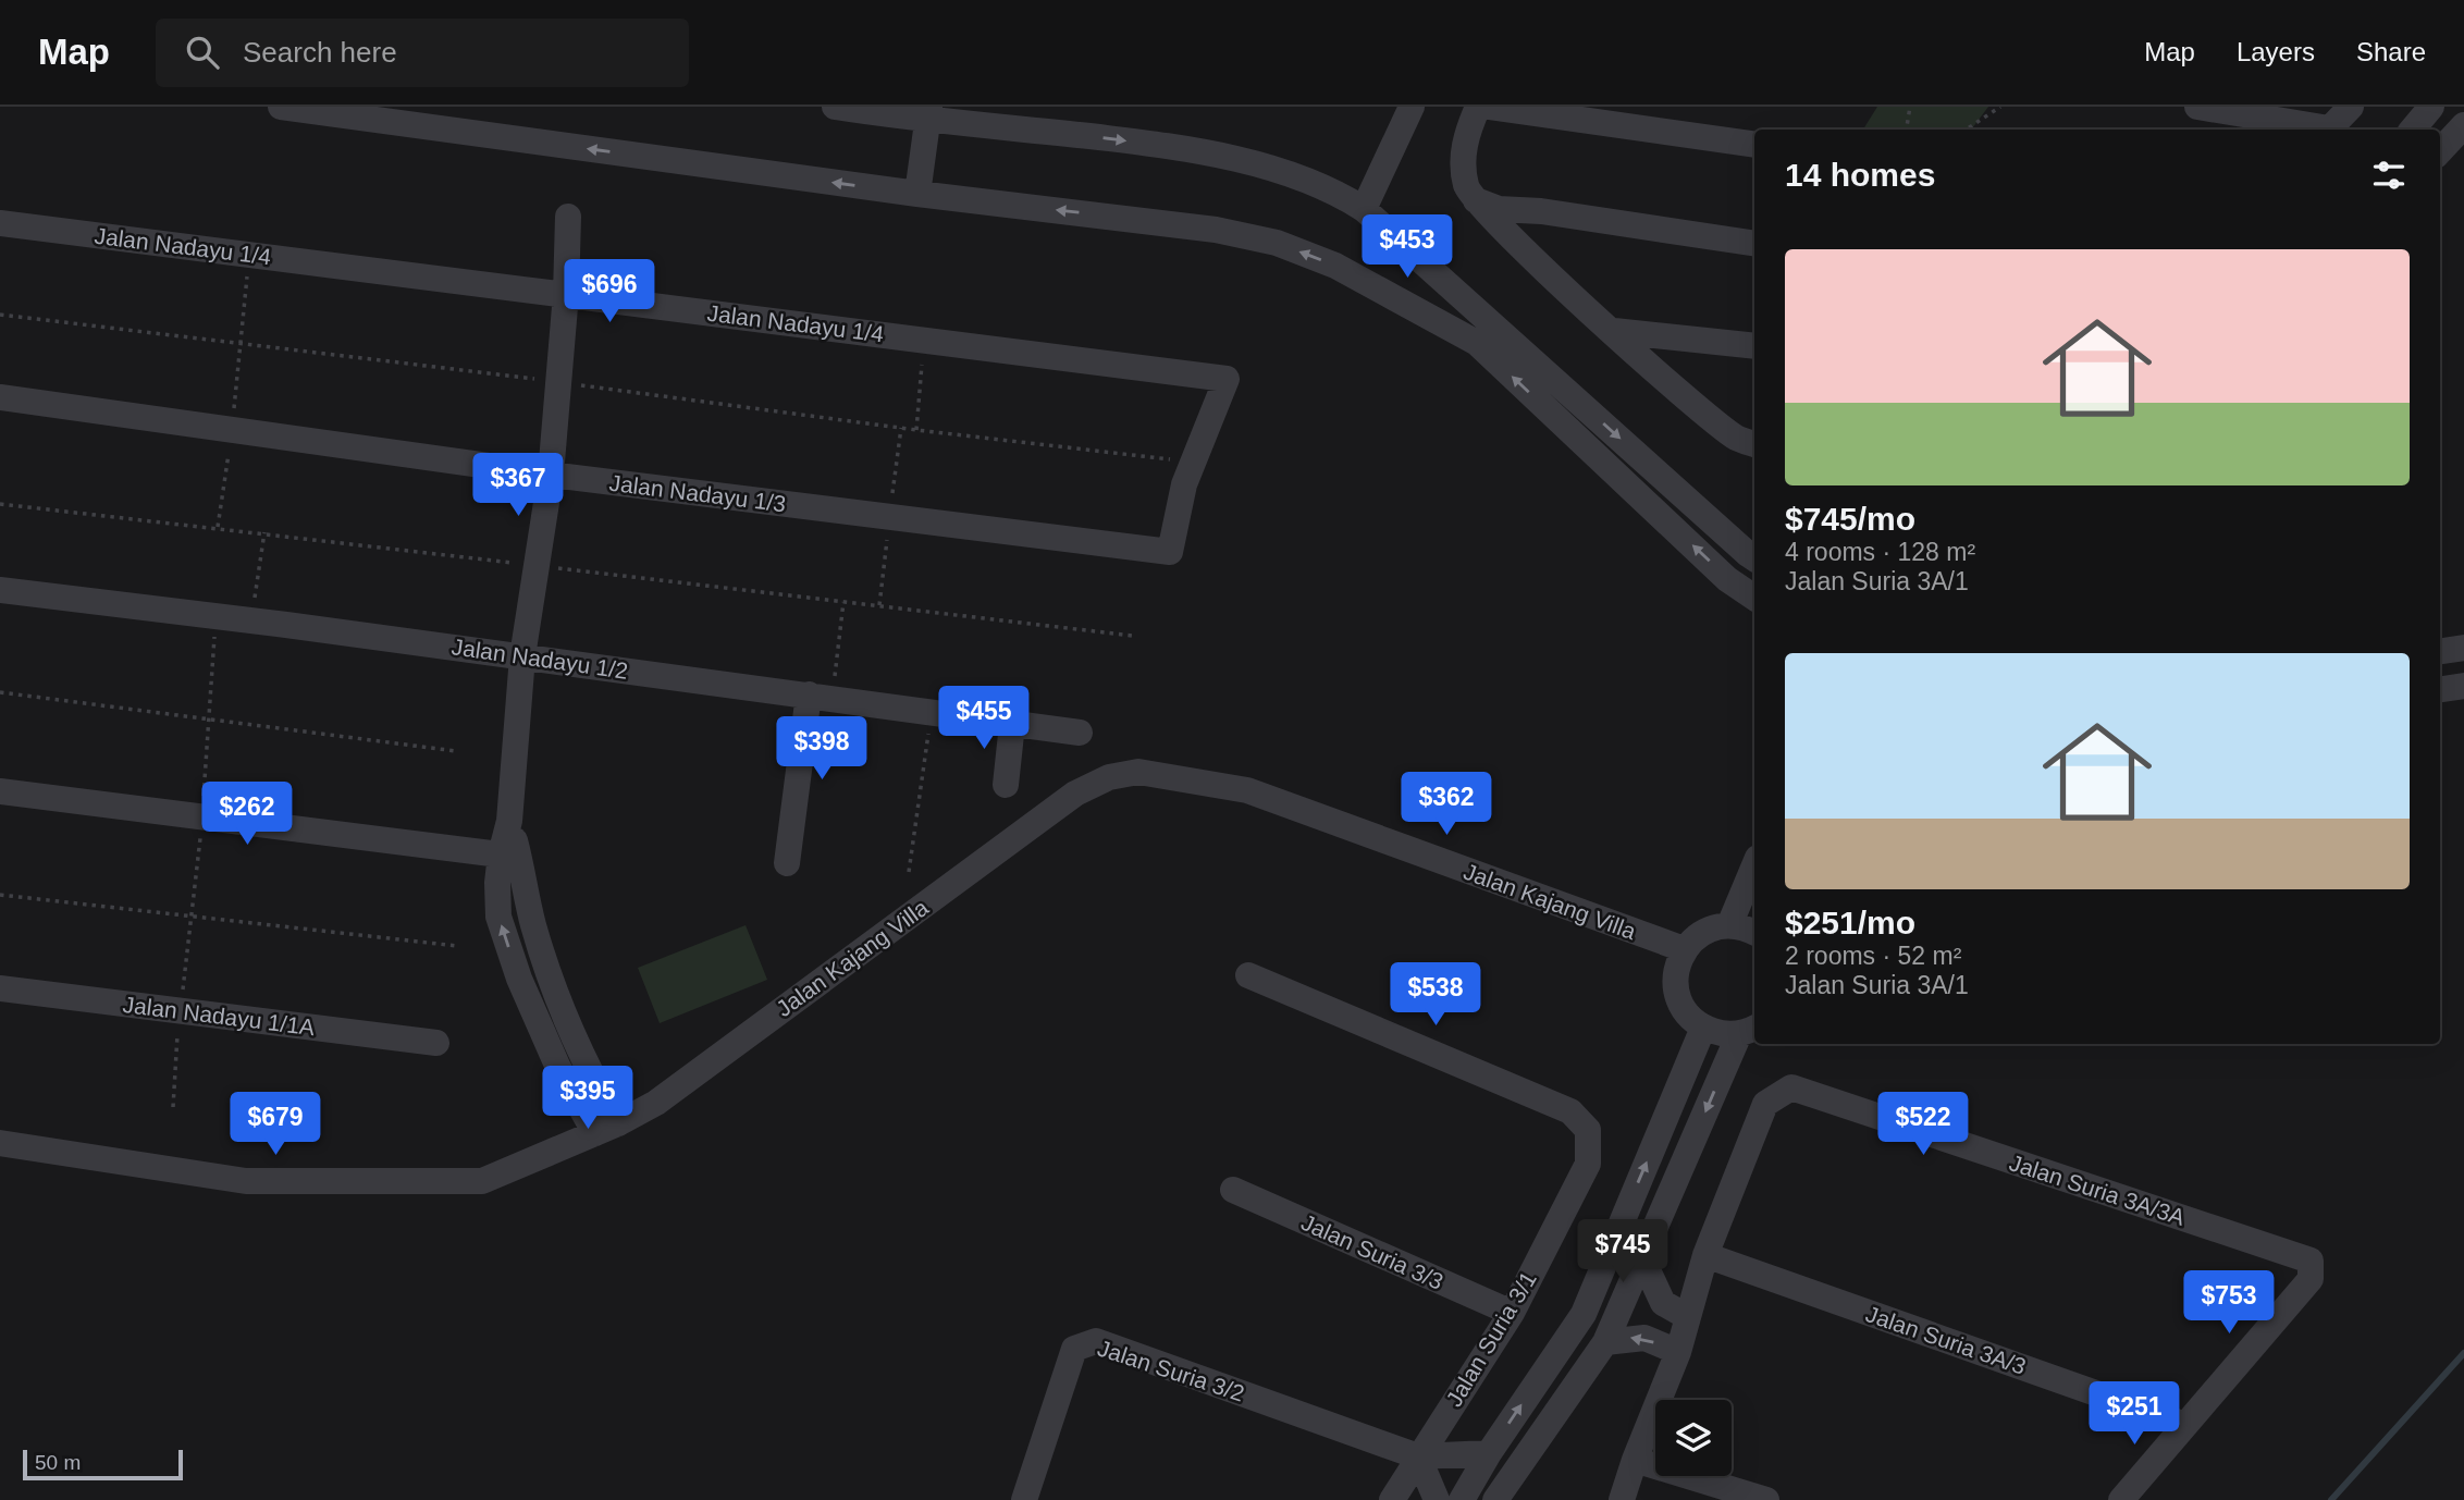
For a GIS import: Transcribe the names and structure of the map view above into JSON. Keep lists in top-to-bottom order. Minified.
{"streets":{"street":["Jalan Nadayu 1/4","Jalan Nadayu 1/3","Jalan Nadayu 1/2","Jalan Kajang Villa","Jalan Nadayu 1/1A","Jalan Suria 3A/3A","Jalan Suria 3/3","Jalan Suria 3/1","Jalan Suria 3A/3","Jalan Suria 3/2"]},"crossings":[["Jalan Nadayu 1/4","Jalan Nadayu 1/3"],["Jalan Suria 3A/3A","Jalan Suria 3A/3"],["Jalan Suria 3/3","Jalan Suria 3/1"],["Jalan Suria 3/1","Jalan Suria 3/2"]],"scale_bar":"50 m","page":{"header":"Map","search":"Search here","nav":["Map","Layers","Share"],"heading":"14 homes","price":["$453","$696","$367","$455","$398","$362","$262","$538","$395","$679","$522","$745","$753","$251"],"list":[{"name":"$745/mo","note":"4 rooms · 128 m² · Jalan Suria 3A/1"},{"name":"$251/mo","note":"2 rooms · 52 m² · Jalan Suria 3A/1"}],"scale":"50 m"}}
